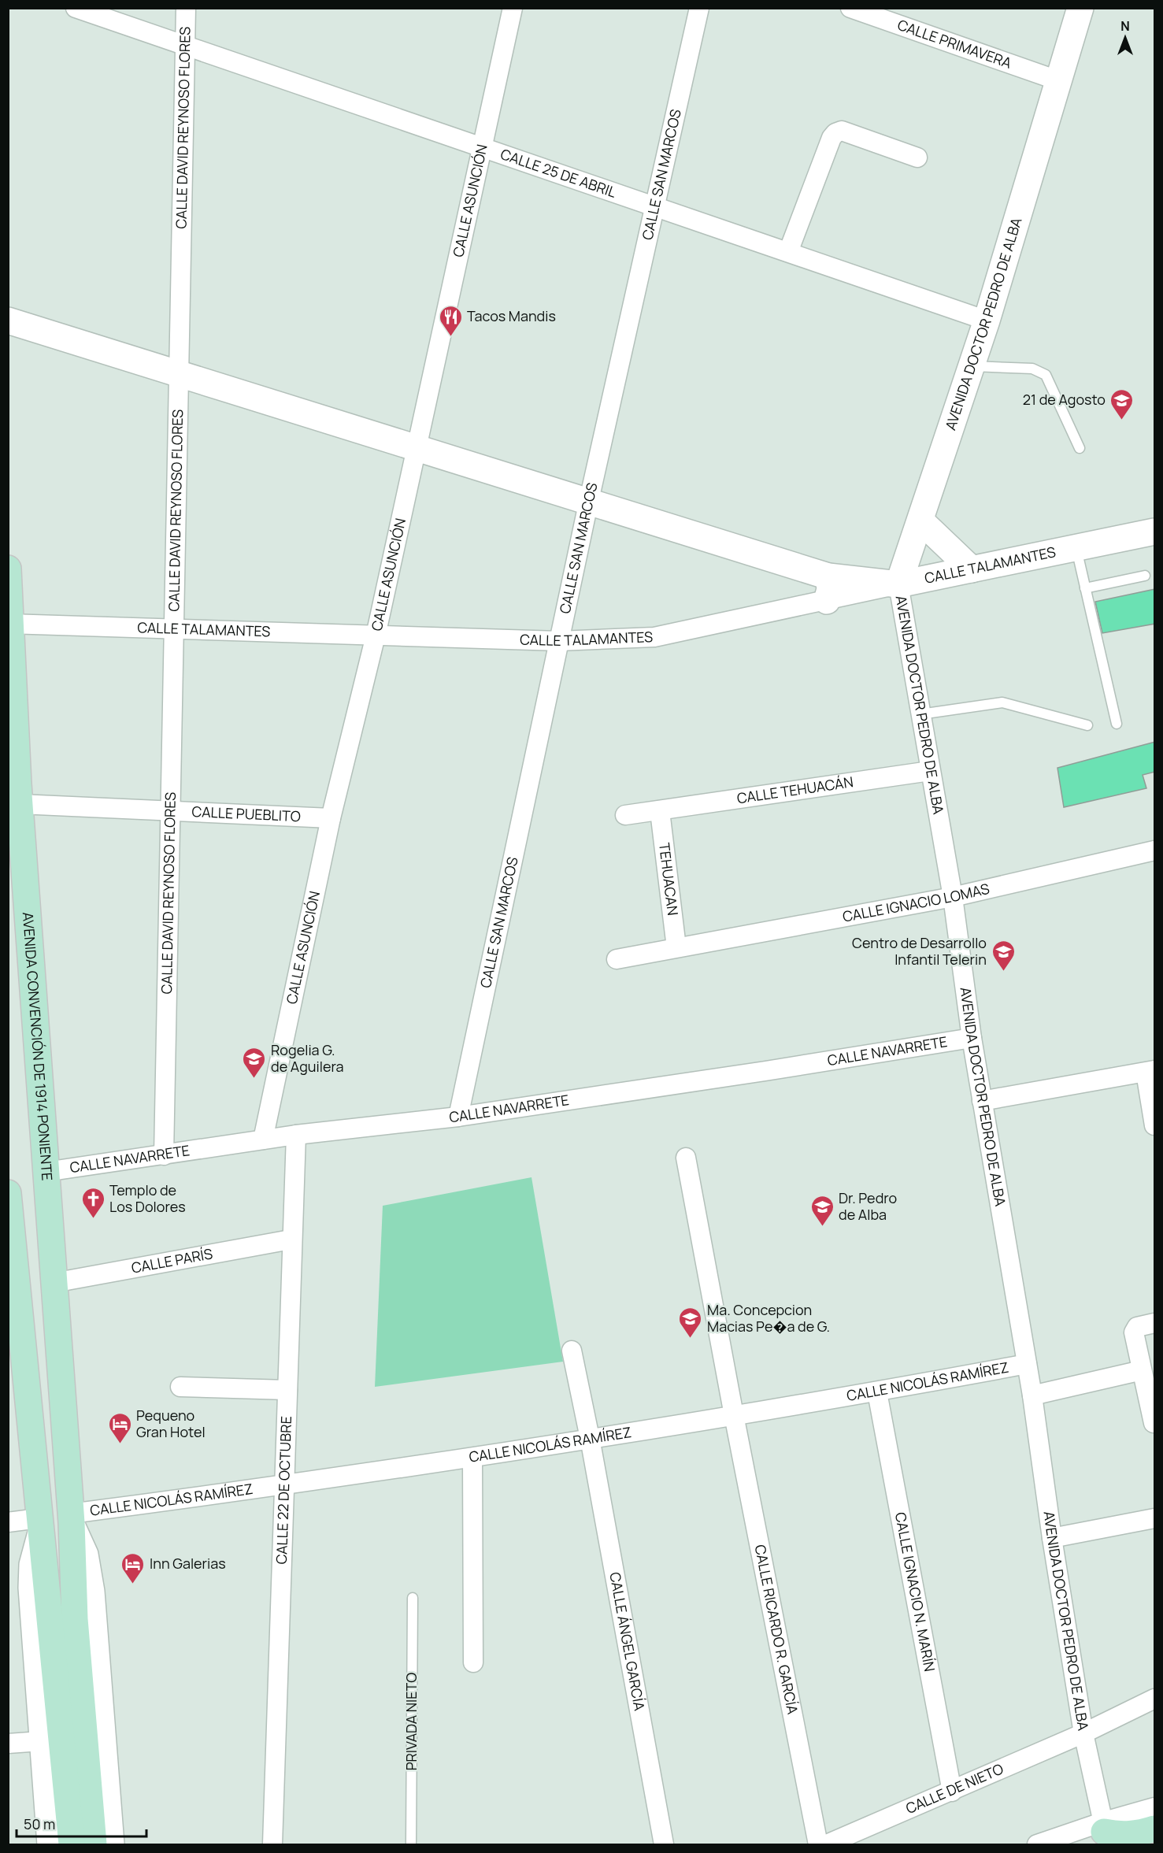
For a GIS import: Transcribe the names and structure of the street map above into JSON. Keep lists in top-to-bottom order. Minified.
{"streets":{"main road":["AVENIDA CONVENCIÓN DE 1914 PONIENTE"],"street":["CALLE PRIMAVERA","CALLE DAVID REYNOSO FLORES","CALLE 25 DE ABRIL","CALLE SAN MARCOS","CALLE ASUNCIÓN","AVENIDA DOCTOR PEDRO DE ALBA","CALLE TALAMANTES","CALLE TEHUACÁN","CALLE PUEBLITO","TEHUACAN","CALLE IGNACIO LOMAS","CALLE NAVARRETE","CALLE PARÍS","CALLE NICOLÁS RAMÍREZ","CALLE 22 DE OCTUBRE","CALLE IGNACIO N. MARÍN","CALLE RICARDO R. GARCÍA","CALLE ÁNGEL GARCÍA","CALLE DE NIETO"],"lane":["PRIVADA NIETO"]},"crossings":[["CALLE PRIMAVERA","AVENIDA DOCTOR PEDRO DE ALBA"],["CALLE DAVID REYNOSO FLORES","CALLE 25 DE ABRIL"],["CALLE DAVID REYNOSO FLORES","CALLE TALAMANTES"],["CALLE DAVID REYNOSO FLORES","CALLE PUEBLITO"],["CALLE DAVID REYNOSO FLORES","CALLE NAVARRETE"],["CALLE 25 DE ABRIL","CALLE SAN MARCOS"],["CALLE 25 DE ABRIL","CALLE ASUNCIÓN"],["CALLE 25 DE ABRIL","AVENIDA DOCTOR PEDRO DE ALBA"],["CALLE SAN MARCOS","CALLE TALAMANTES"],["CALLE SAN MARCOS","CALLE NAVARRETE"],["CALLE ASUNCIÓN","CALLE TALAMANTES"],["CALLE ASUNCIÓN","CALLE PUEBLITO"],["CALLE ASUNCIÓN","CALLE NAVARRETE"],["AVENIDA DOCTOR PEDRO DE ALBA","CALLE TALAMANTES"],["AVENIDA DOCTOR PEDRO DE ALBA","CALLE TEHUACÁN"],["AVENIDA DOCTOR PEDRO DE ALBA","CALLE IGNACIO LOMAS"],["AVENIDA DOCTOR PEDRO DE ALBA","CALLE NAVARRETE"],["AVENIDA DOCTOR PEDRO DE ALBA","CALLE NICOLÁS RAMÍREZ"],["AVENIDA DOCTOR PEDRO DE ALBA","CALLE DE NIETO"],["CALLE TALAMANTES","AVENIDA CONVENCIÓN DE 1914 PONIENTE"],["CALLE TEHUACÁN","TEHUACAN"],["CALLE PUEBLITO","AVENIDA CONVENCIÓN DE 1914 PONIENTE"],["TEHUACAN","CALLE IGNACIO LOMAS"],["AVENIDA CONVENCIÓN DE 1914 PONIENTE","CALLE NAVARRETE"],["AVENIDA CONVENCIÓN DE 1914 PONIENTE","CALLE PARÍS"],["AVENIDA CONVENCIÓN DE 1914 PONIENTE","CALLE NICOLÁS RAMÍREZ"],["CALLE NAVARRETE","CALLE 22 DE OCTUBRE"],["CALLE PARÍS","CALLE 22 DE OCTUBRE"],["CALLE NICOLÁS RAMÍREZ","CALLE 22 DE OCTUBRE"],["CALLE NICOLÁS RAMÍREZ","CALLE IGNACIO N. MARÍN"],["CALLE NICOLÁS RAMÍREZ","CALLE RICARDO R. GARCÍA"],["CALLE NICOLÁS RAMÍREZ","CALLE ÁNGEL GARCÍA"],["CALLE IGNACIO N. MARÍN","CALLE DE NIETO"]],"places":{"restaurant":["Tacos Mandis"],"school or university":["21 de Agosto","Centro de Desarrollo Infantil Telerin","Rogelia G. de Aguilera","Dr. Pedro de Alba","Ma. Concepcion Macias Pe�a de G."],"church":["Templo de Los Dolores"],"hotel":["Pequeno Gran Hotel","Inn Galerias"]},"scale_bar":"50 m","north":"top"}
